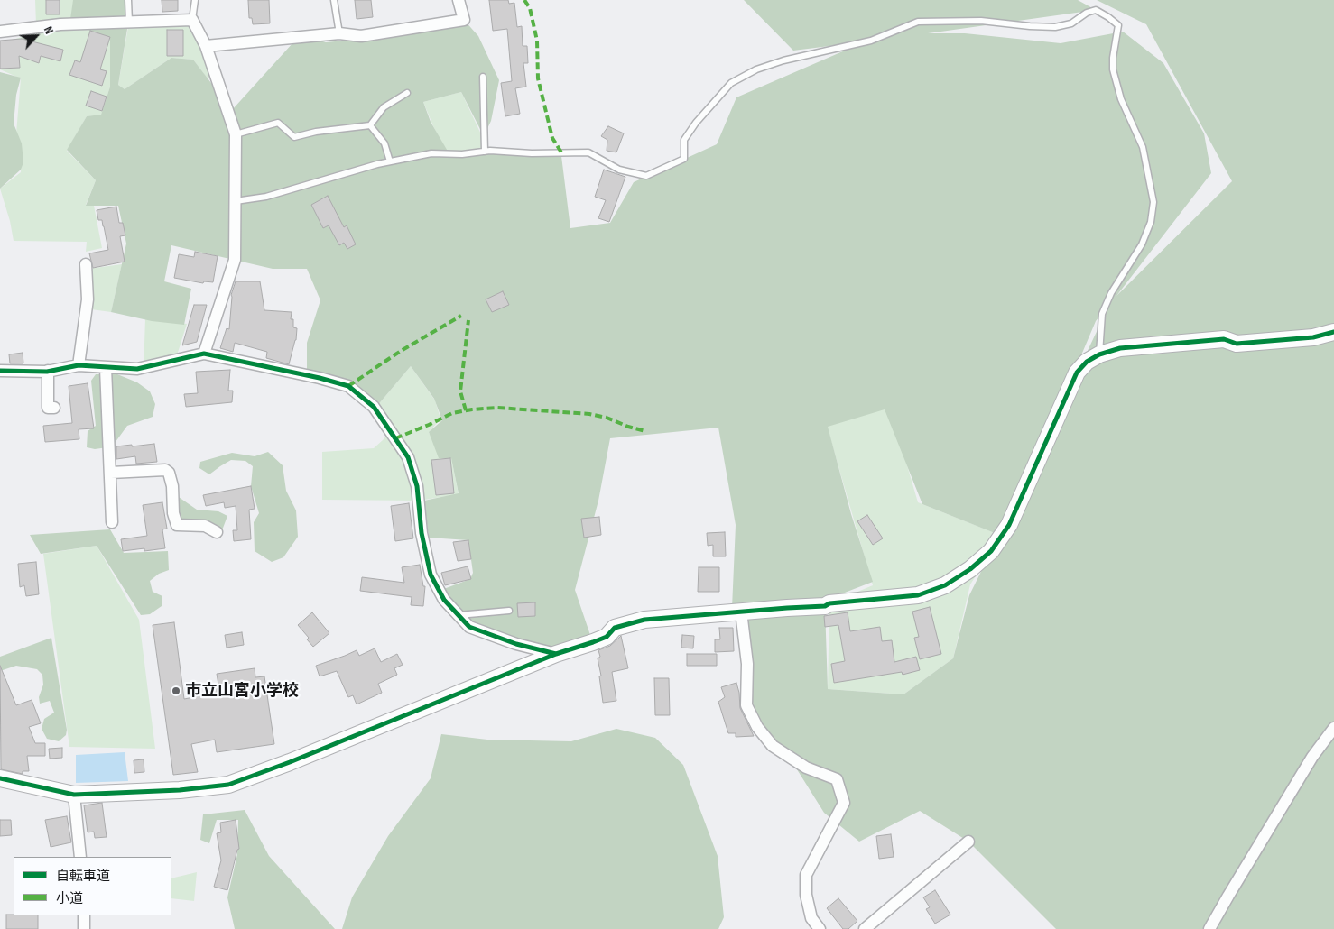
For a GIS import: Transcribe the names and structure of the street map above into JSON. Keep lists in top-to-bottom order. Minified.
{"places":["市立山宮小学校"],"legend":["自転車道","小道"],"north":"top right"}
